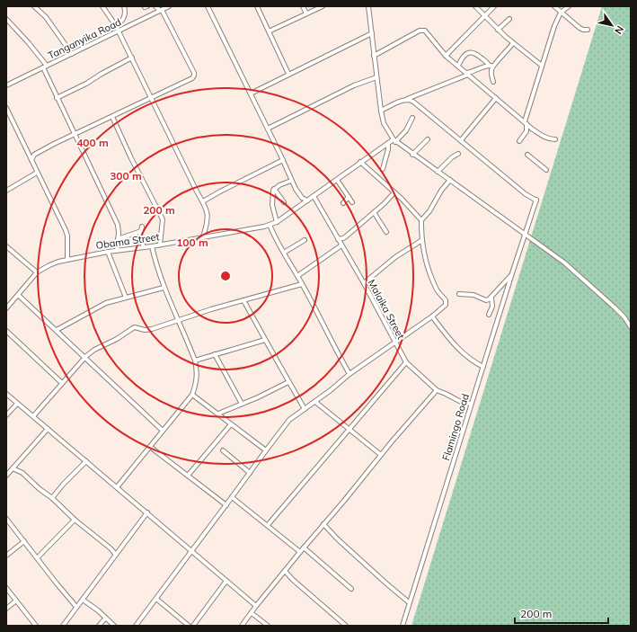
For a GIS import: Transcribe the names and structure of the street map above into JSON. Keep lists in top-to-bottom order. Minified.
{"streets":{"street":["Tanganyika Road","Obama Street","Malaika Street","Flamingo Road"]},"crossings":[["Obama Street","Malaika Street"],["Malaika Street","Flamingo Road"]],"scale_bar":"200 m","north":"bottom right","rings":["400 m","300 m","200 m","100 m"]}
